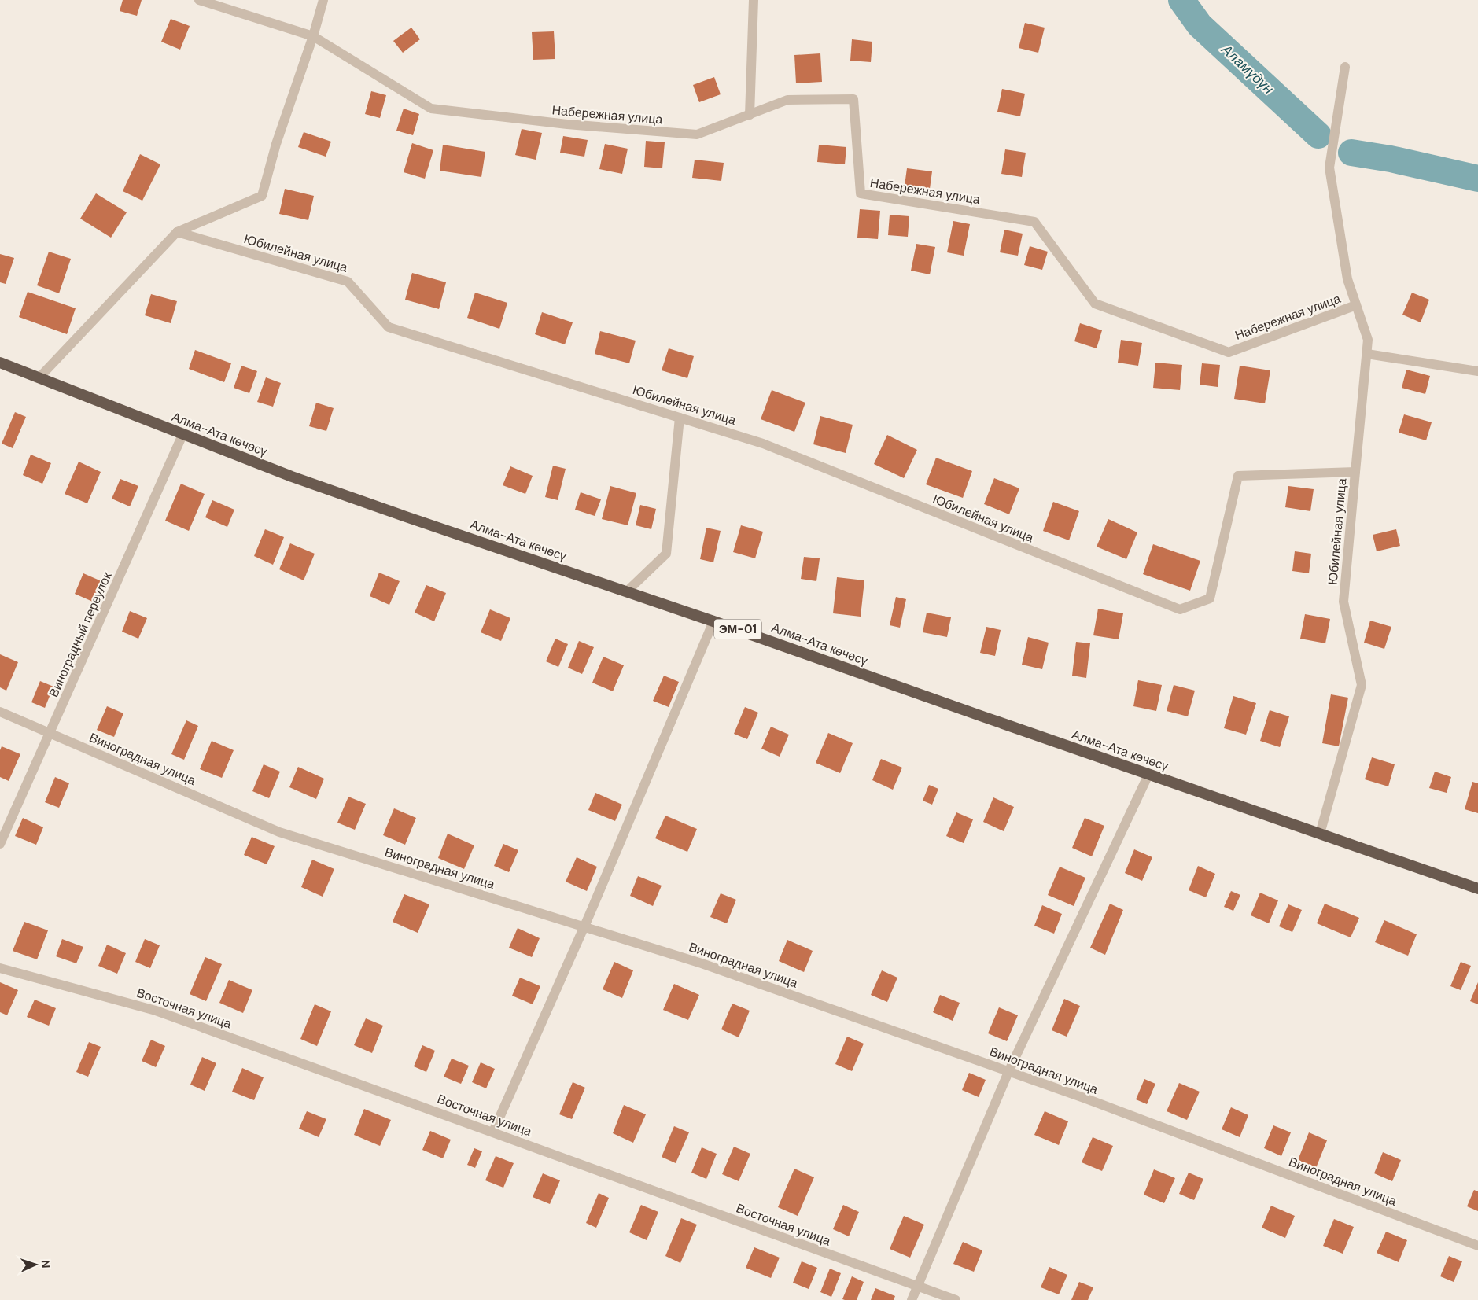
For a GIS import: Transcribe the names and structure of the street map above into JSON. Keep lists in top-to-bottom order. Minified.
{"streets":{"highway":["Алма-Ата көчөсү","ЭМ-01"],"street":["Набережная улица","Юбилейная улица","Виноградный переулок","Виноградная улица","Восточная улица"]},"crossings":[["Юбилейная улица","Алма-Ата көчөсү"],["Алма-Ата көчөсү","Виноградный переулок"],["Виноградный переулок","Виноградная улица"]],"water":["Аламүдүн"],"north":"right"}
